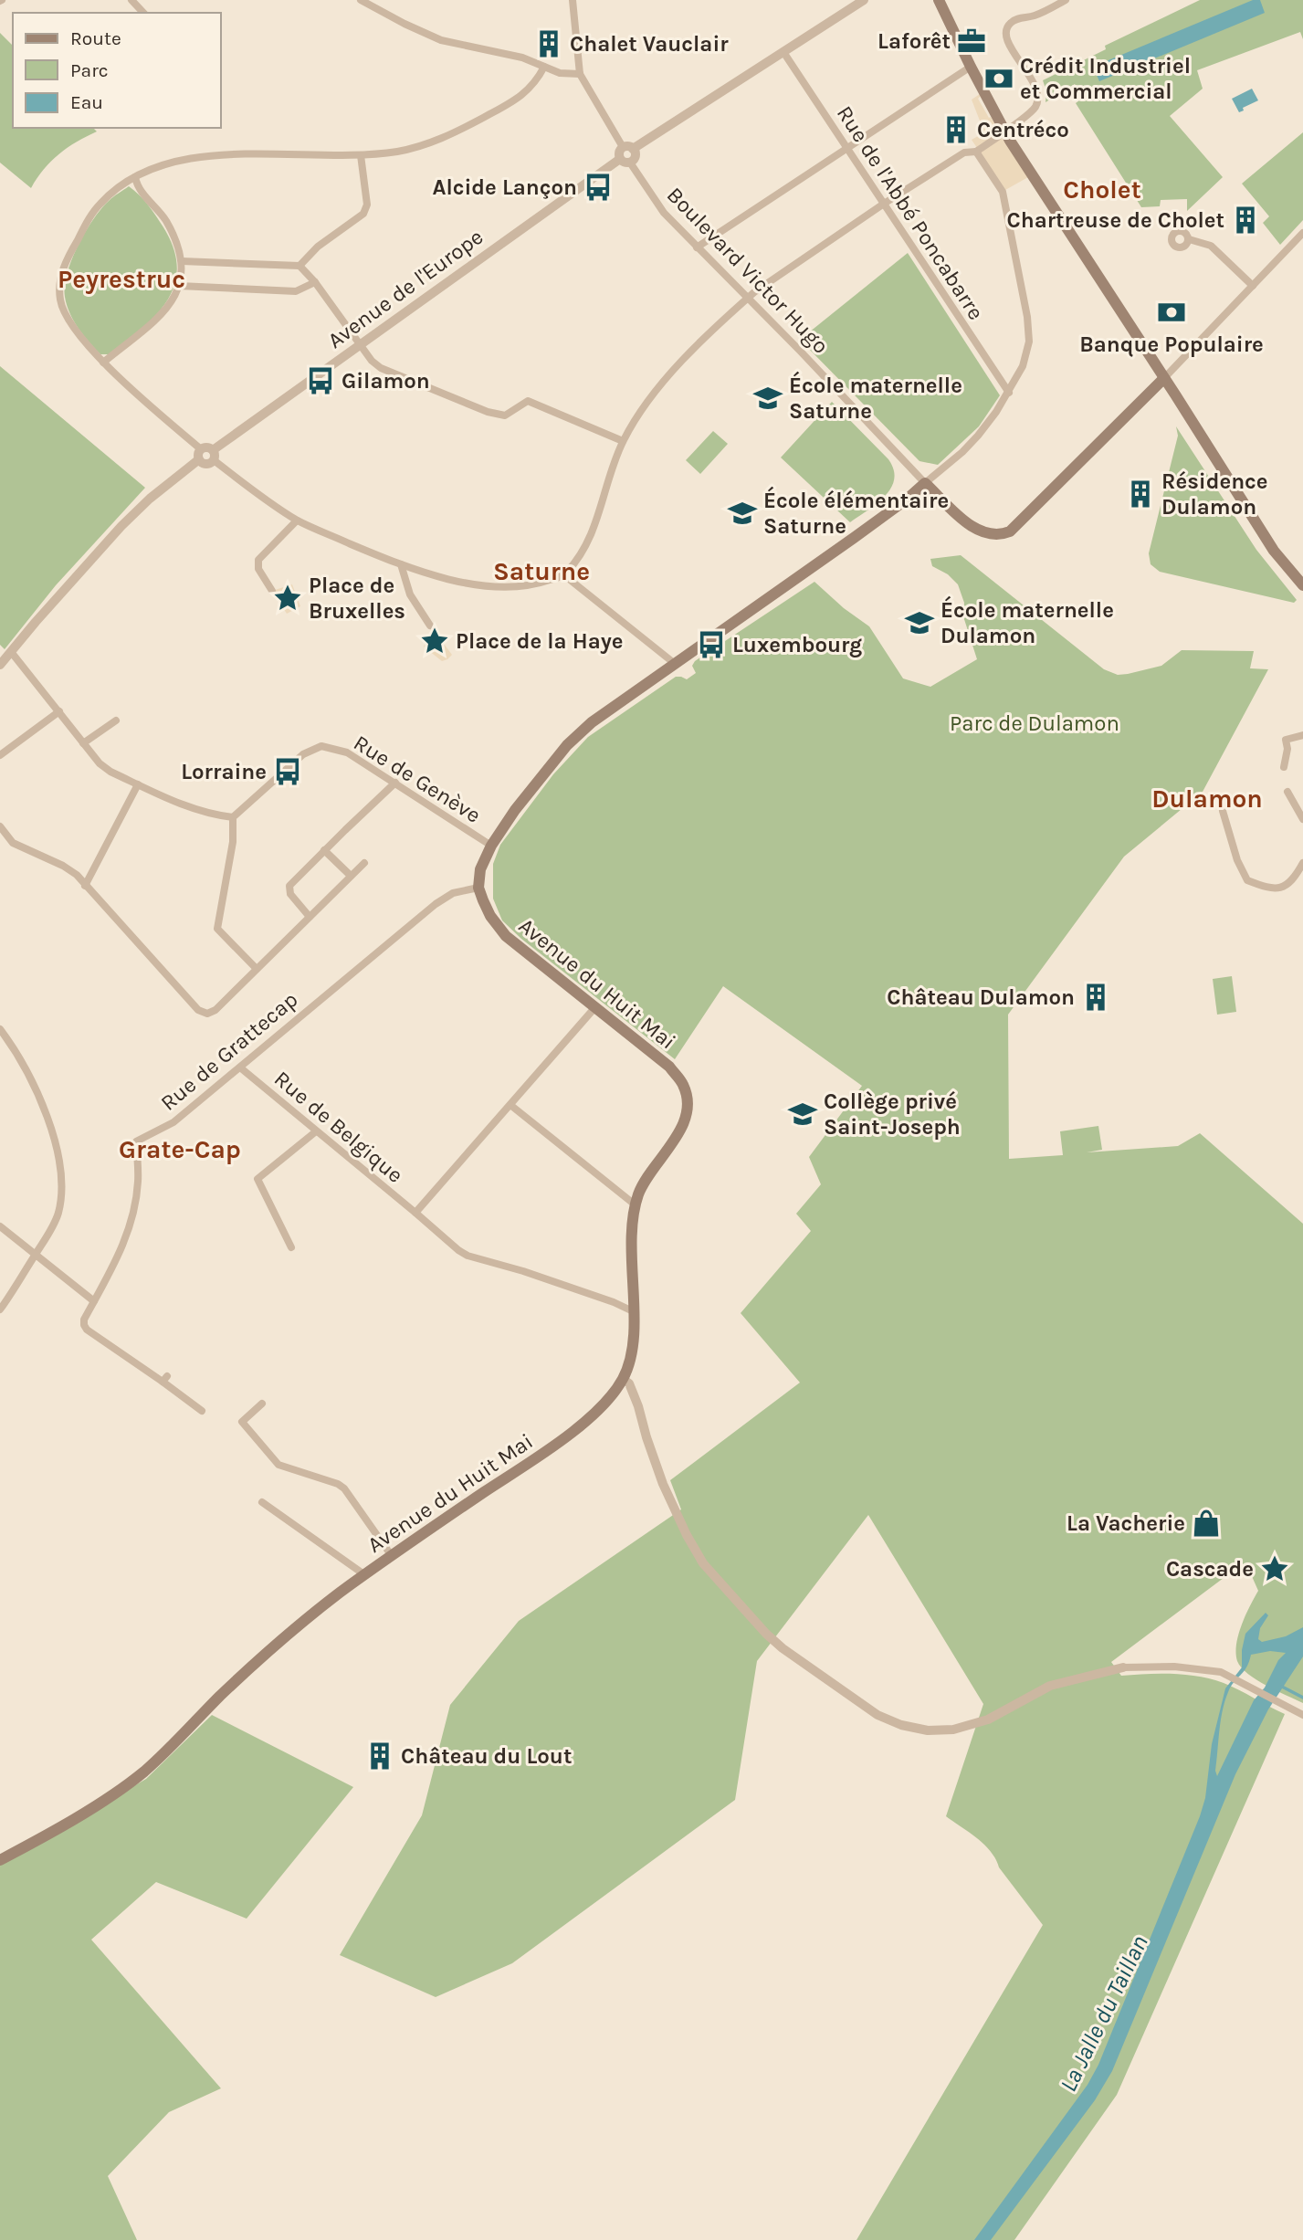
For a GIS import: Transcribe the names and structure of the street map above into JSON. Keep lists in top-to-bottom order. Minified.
{"streets":{"main road":["Avenue du Huit Mai"],"street":["Rue de l'Abbé Poncabarre","Boulevard Victor Hugo","Avenue de l'Europe","Rue de Genève","Rue de Grattecap","Rue de Belgique"]},"crossings":[["Boulevard Victor Hugo","Avenue de l'Europe"],["Avenue du Huit Mai","Rue de Grattecap"],["Avenue du Huit Mai","Rue de Belgique"],["Rue de Grattecap","Rue de Belgique"]],"districts":["Cholet","Peyrestruc","Saturne","Dulamon","Grate-Cap"],"water":["La Jalle du Taillan"],"parks":["Parc de Dulamon"],"places":{"office":["Laforêt"],"building":["Chalet Vauclair","Centréco","Chartreuse de Cholet","Résidence Dulamon","Château Dulamon","Château du Lout"],"bank":["Crédit Industriel et Commercial","Banque Populaire"],"bus stop":["Alcide Lançon","Gilamon","Luxembourg","Lorraine"],"school or university":["École maternelle Saturne","École élémentaire Saturne","École maternelle Dulamon","Collège privé Saint-Joseph"],"place":["Place de Bruxelles","Place de la Haye","Cascade"],"shop":["La Vacherie"]},"legend":["Route","Parc","Eau"]}
